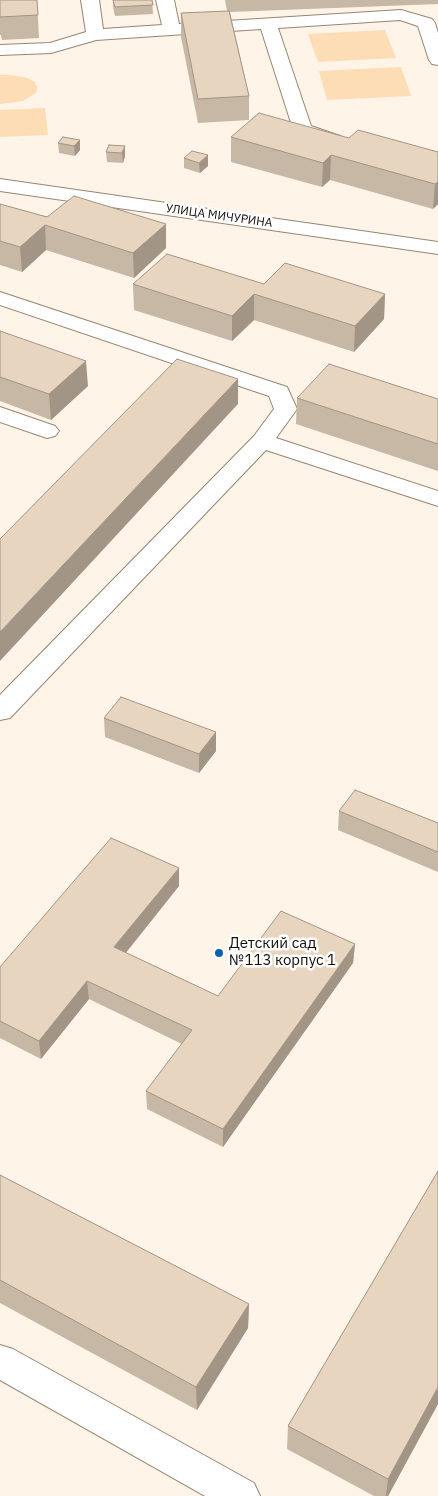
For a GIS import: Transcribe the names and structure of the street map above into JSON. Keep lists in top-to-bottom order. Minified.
{"streets":{"street":["УЛИЦА МИЧУРИНА"]},"places":["Детский сад №113 корпус 1"]}
